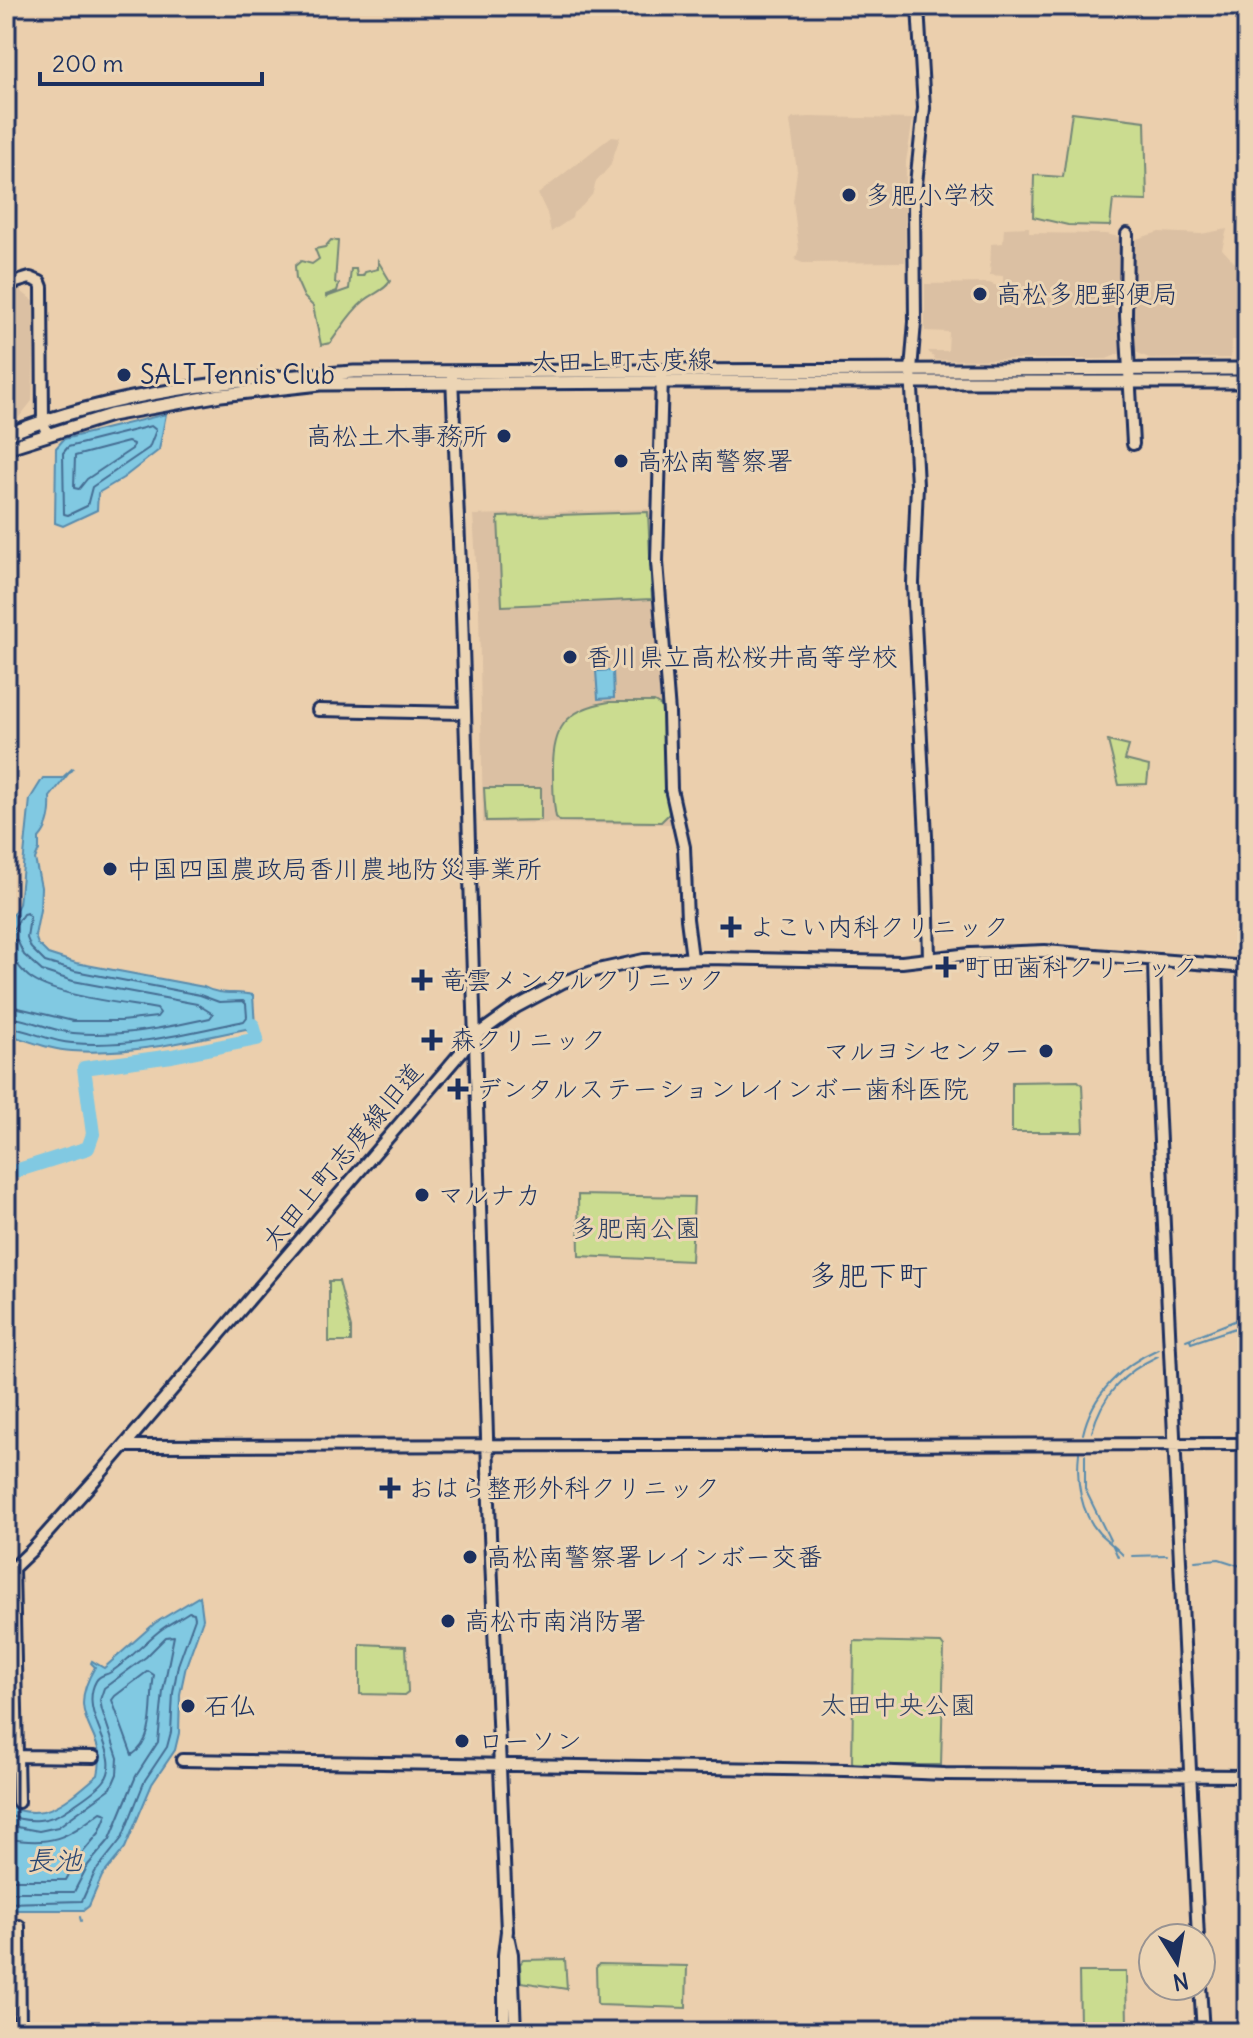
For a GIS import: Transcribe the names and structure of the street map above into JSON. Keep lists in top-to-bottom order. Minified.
{"streets":{"main road":["太田上町志度線"],"street":["太田上町志度線旧道"]},"districts":["多肥下町"],"water":["長池"],"parks":["多肥南公園","太田中央公園"],"places":{"other":["多肥小学校","高松多肥郵便局","SALT Tennis Club","高松土木事務所","高松南警察署","香川県立高松桜井高等学校","中国四国農政局香川農地防災事業所","マルヨシセンター","マルナカ","高松南警察署レインボー交番","高松市南消防署","石仏","ローソン"],"health":["よこい内科クリニック","町田歯科クリニック","竜雲メンタルクリニック","森クリニック","デンタルステーションレインボー歯科医院","おはら整形外科クリニック"]},"scale_bar":"200 m","north":"bottom"}
